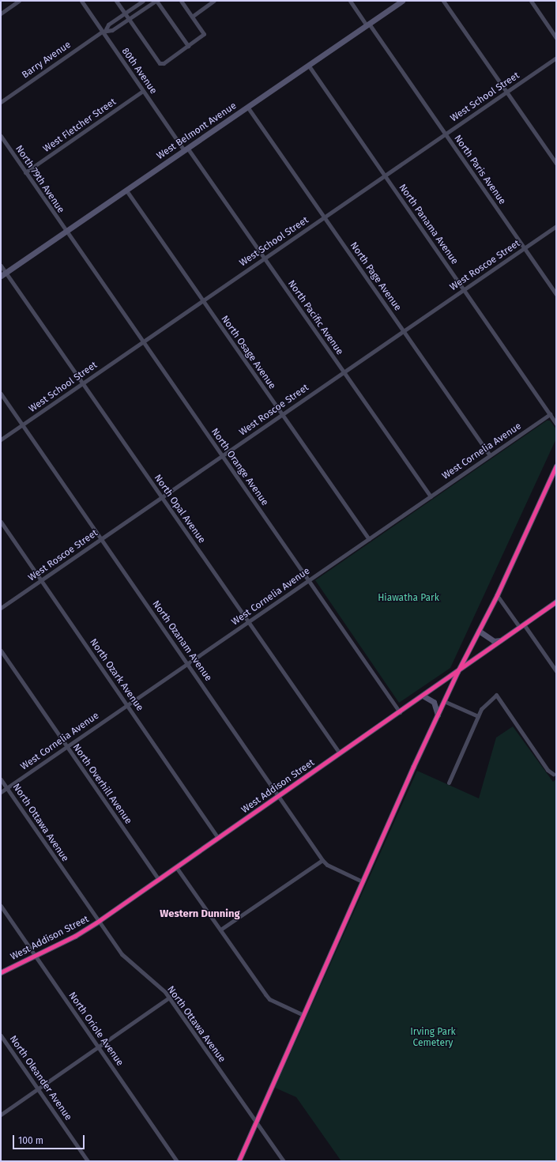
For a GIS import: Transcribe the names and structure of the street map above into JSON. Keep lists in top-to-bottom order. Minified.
{"streets":{"main road":["West Belmont Avenue","West Addison Street"],"street":["Barry Avenue","80th Avenue","West School Street","West Fletcher Street","North Paris Avenue","North 79th Avenue","North Panama Avenue","West Roscoe Street","North Page Avenue","North Pacific Avenue","North Osage Avenue","West Cornelia Avenue","North Orange Avenue","North Opal Avenue","North Ozanam Avenue","North Ozark Avenue","North Overhill Avenue","North Ottawa Avenue","North Oriole Avenue","North Oleander Avenue"]},"crossings":[["Barry Avenue","80th Avenue"],["80th Avenue","West Fletcher Street"],["80th Avenue","West Belmont Avenue"],["80th Avenue","North Pacific Avenue"],["West School Street","North Paris Avenue"],["West School Street","North Panama Avenue"],["West School Street","North Page Avenue"],["West School Street","North Pacific Avenue"],["West School Street","North Osage Avenue"],["West School Street","North Orange Avenue"],["West School Street","North Opal Avenue"],["West School Street","North Ozanam Avenue"],["West Fletcher Street","North 79th Avenue"],["West Belmont Avenue","North Paris Avenue"],["West Belmont Avenue","North 79th Avenue"],["West Belmont Avenue","North Panama Avenue"],["West Belmont Avenue","North Page Avenue"],["West Belmont Avenue","North Pacific Avenue"],["West Belmont Avenue","North Osage Avenue"],["West Belmont Avenue","North Orange Avenue"],["West Belmont Avenue","North Opal Avenue"],["North Paris Avenue","West Roscoe Street"],["North 79th Avenue","North Orange Avenue"],["North Panama Avenue","West Roscoe Street"],["North Panama Avenue","West Cornelia Avenue"],["West Roscoe Street","North Page Avenue"],["West Roscoe Street","North Pacific Avenue"],["West Roscoe Street","North Osage Avenue"],["West Roscoe Street","North Orange Avenue"],["West Roscoe Street","North Opal Avenue"],["West Roscoe Street","North Ozanam Avenue"],["West Roscoe Street","North Ozark Avenue"],["North Page Avenue","West Cornelia Avenue"],["North Pacific Avenue","West Cornelia Avenue"],["North Osage Avenue","West Cornelia Avenue"],["West Cornelia Avenue","North Orange Avenue"],["West Cornelia Avenue","North Opal Avenue"],["West Cornelia Avenue","North Ozanam Avenue"],["West Cornelia Avenue","North Ozark Avenue"],["West Cornelia Avenue","North Overhill Avenue"],["West Cornelia Avenue","North Ottawa Avenue"],["North Orange Avenue","West Addison Street"],["North Opal Avenue","West Addison Street"],["North Ozanam Avenue","West Addison Street"],["North Ozark Avenue","West Addison Street"],["North Overhill Avenue","West Addison Street"],["West Addison Street","North Ottawa Avenue"],["West Addison Street","North Oriole Avenue"]],"districts":["Western Dunning"],"parks":["Hiawatha Park","Irving Park Cemetery"],"scale_bar":"100 m"}
